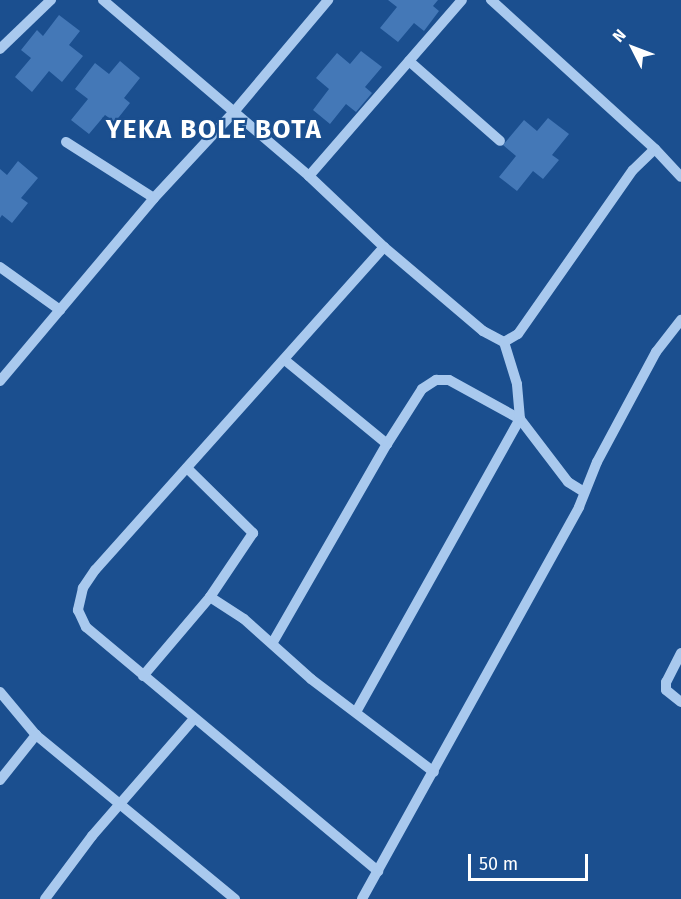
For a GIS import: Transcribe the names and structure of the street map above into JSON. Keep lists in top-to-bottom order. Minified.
{"districts":["YEKA BOLE BOTA"],"scale_bar":"50 m","north":"top left"}
